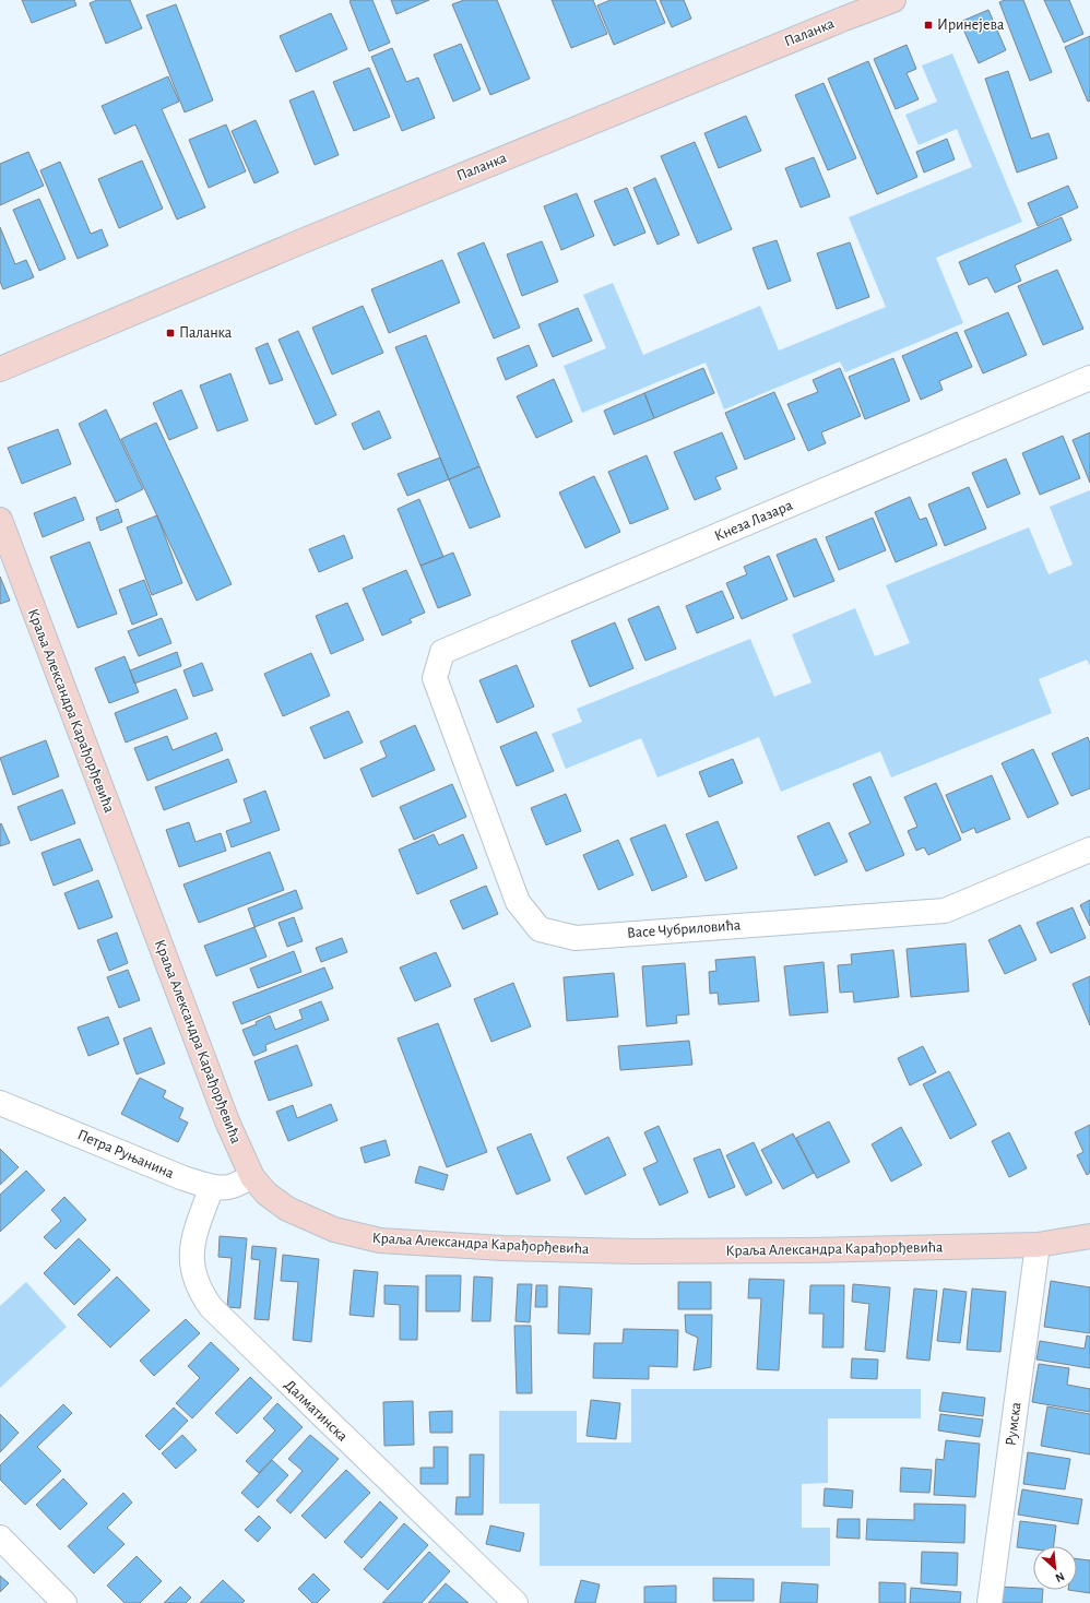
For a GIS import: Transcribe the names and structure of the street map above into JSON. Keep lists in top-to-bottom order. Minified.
{"streets":{"street":["Паланка","Кнеза Лазара","Краља Александра Карађорђевића","Васе Чубриловића","Петра Руњанина","Далматинска","Румска"]},"crossings":[["Кнеза Лазара","Васе Чубриловића"],["Краља Александра Карађорђевића","Петра Руњанина"],["Краља Александра Карађорђевића","Румска"],["Петра Руњанина","Далматинска"]],"places":{"transit":["Иринејева","Паланка"]},"north":"bottom right"}
